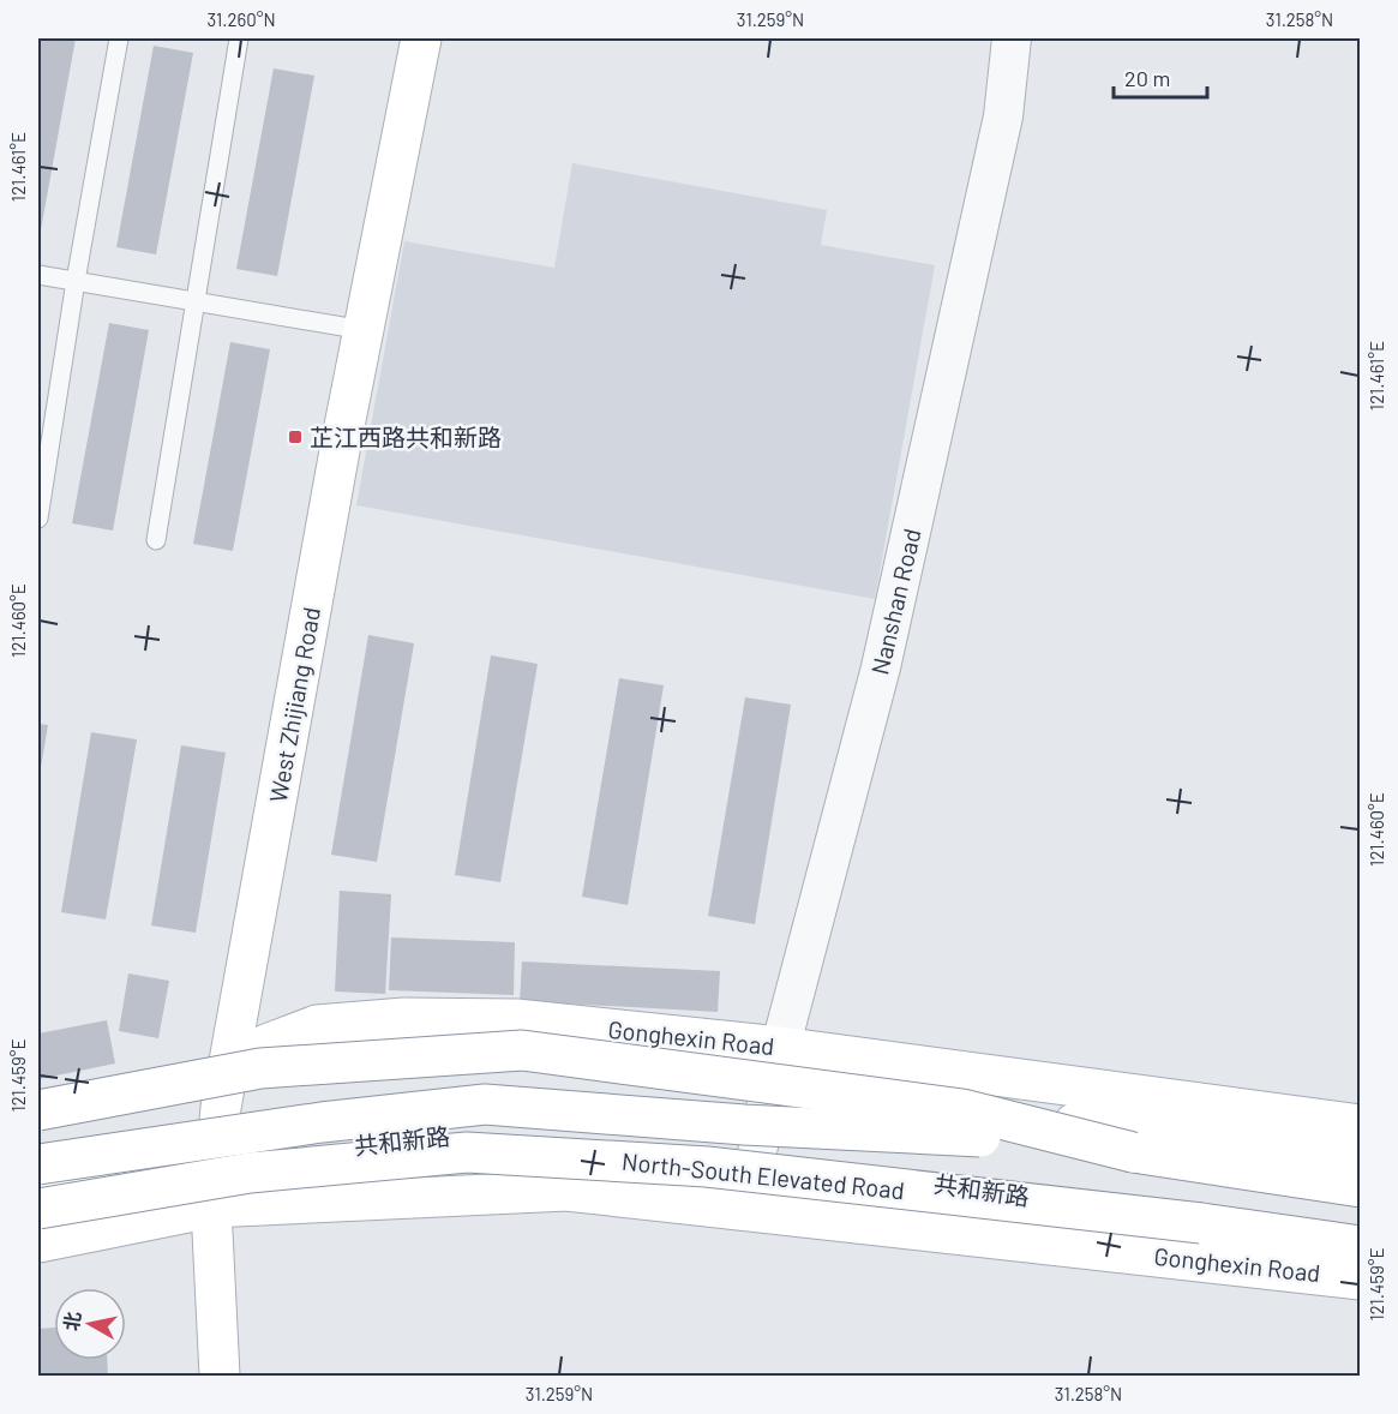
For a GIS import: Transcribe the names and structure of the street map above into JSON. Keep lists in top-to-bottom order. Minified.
{"streets":{"main road":["West Zhijiang Road","Gonghexin Road","共和新路","North-South Elevated Road"],"street":["Nanshan Road"]},"crossings":[["Nanshan Road","Gonghexin Road"],["Nanshan Road","共和新路"],["West Zhijiang Road","Gonghexin Road"],["West Zhijiang Road","共和新路"],["共和新路","North-South Elevated Road"]],"places":{"transit":["芷江西路共和新路"]},"scale_bar":"20 m","north":"left","coordinates":["31.260°N","31.259°N","31.258°N","121.461°E","121.460°E","121.459°E"]}
